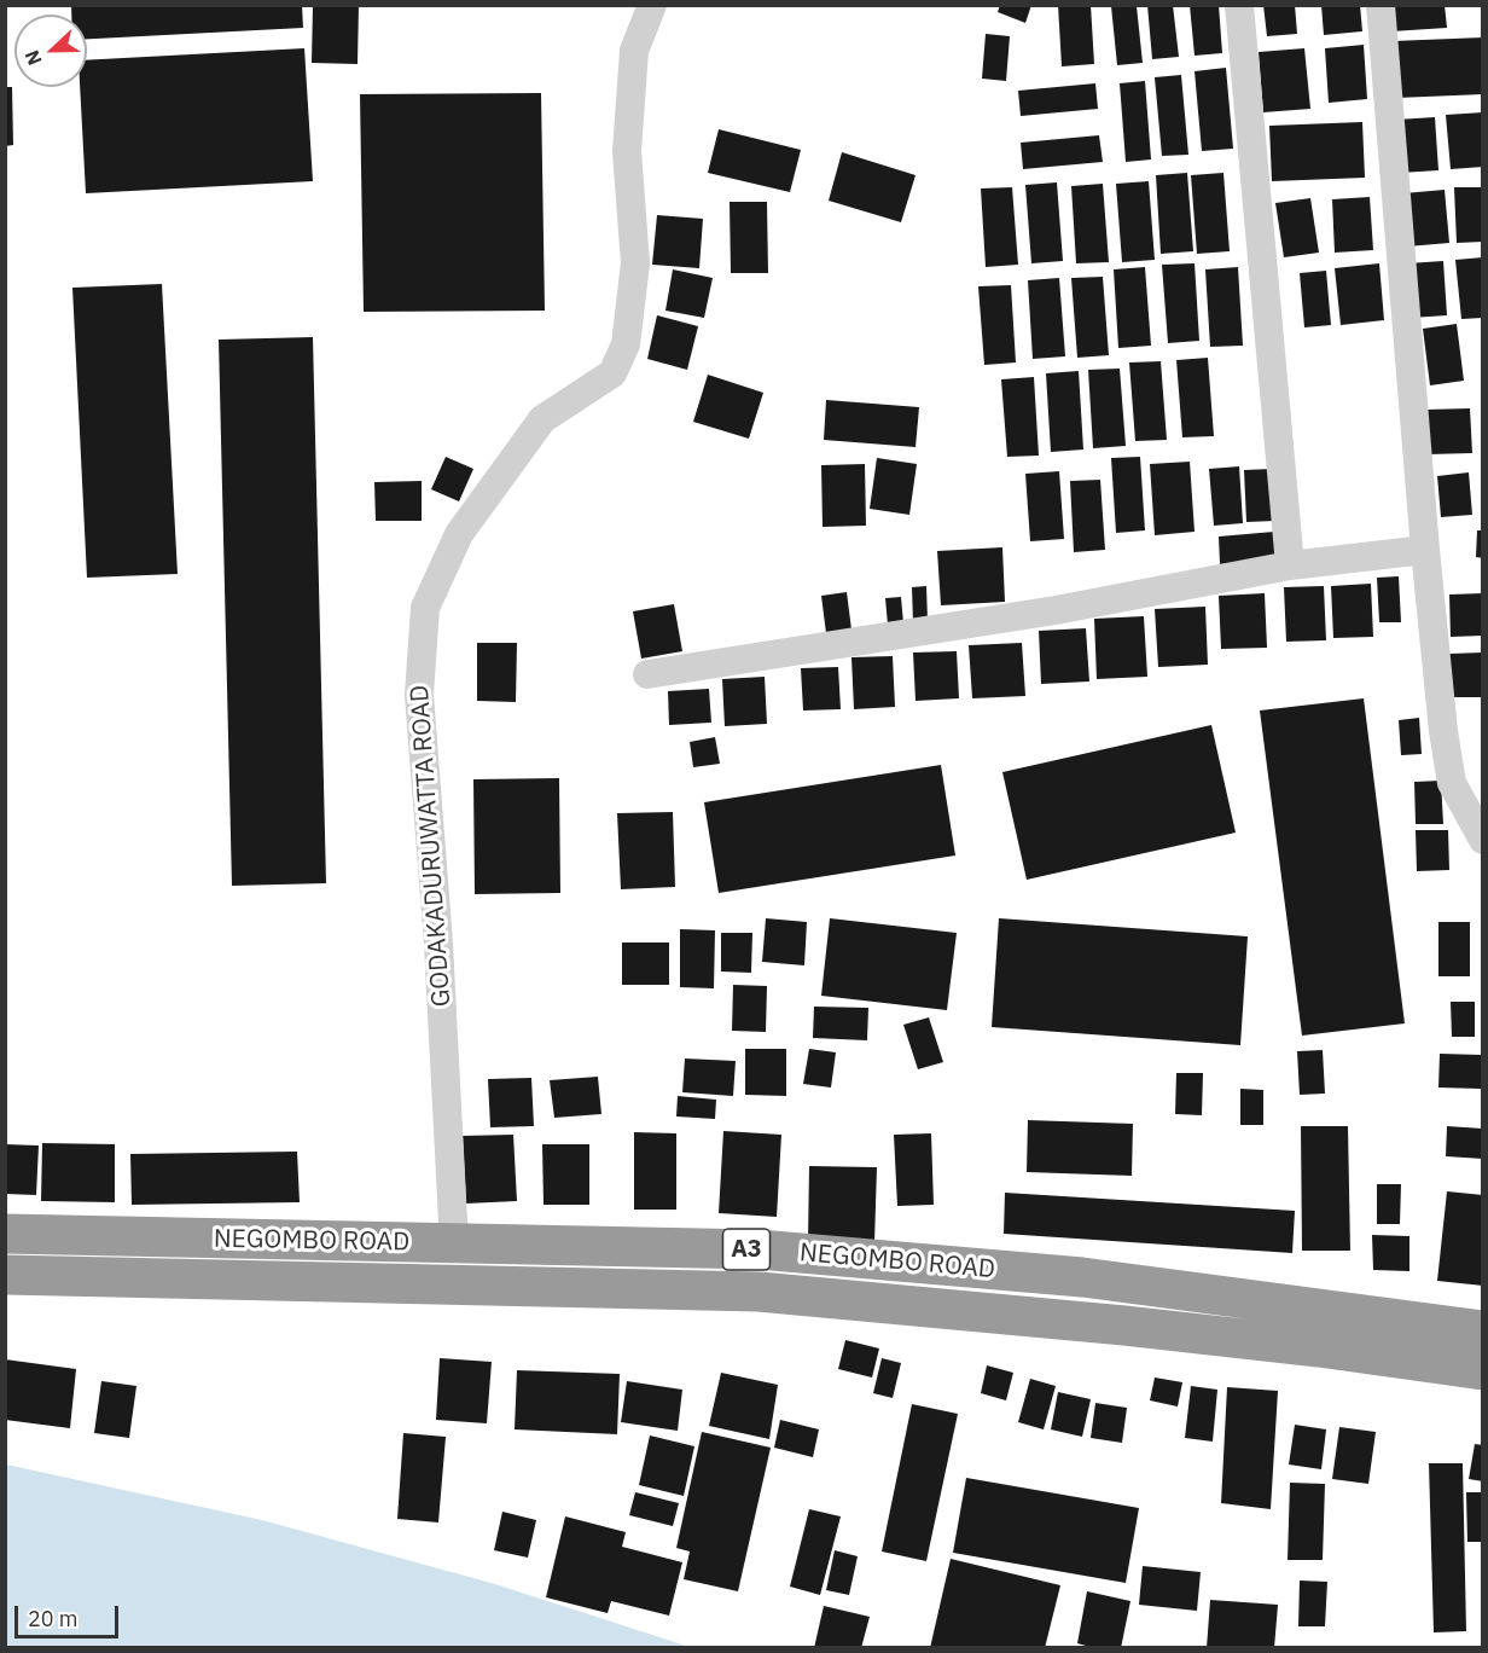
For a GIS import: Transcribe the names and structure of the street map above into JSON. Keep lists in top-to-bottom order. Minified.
{"streets":{"highway":["NEGOMBO ROAD","A3"],"street":["GODAKADURUWATTA ROAD"]},"crossings":[["GODAKADURUWATTA ROAD","NEGOMBO ROAD"]],"scale_bar":"20 m","north":"left"}
